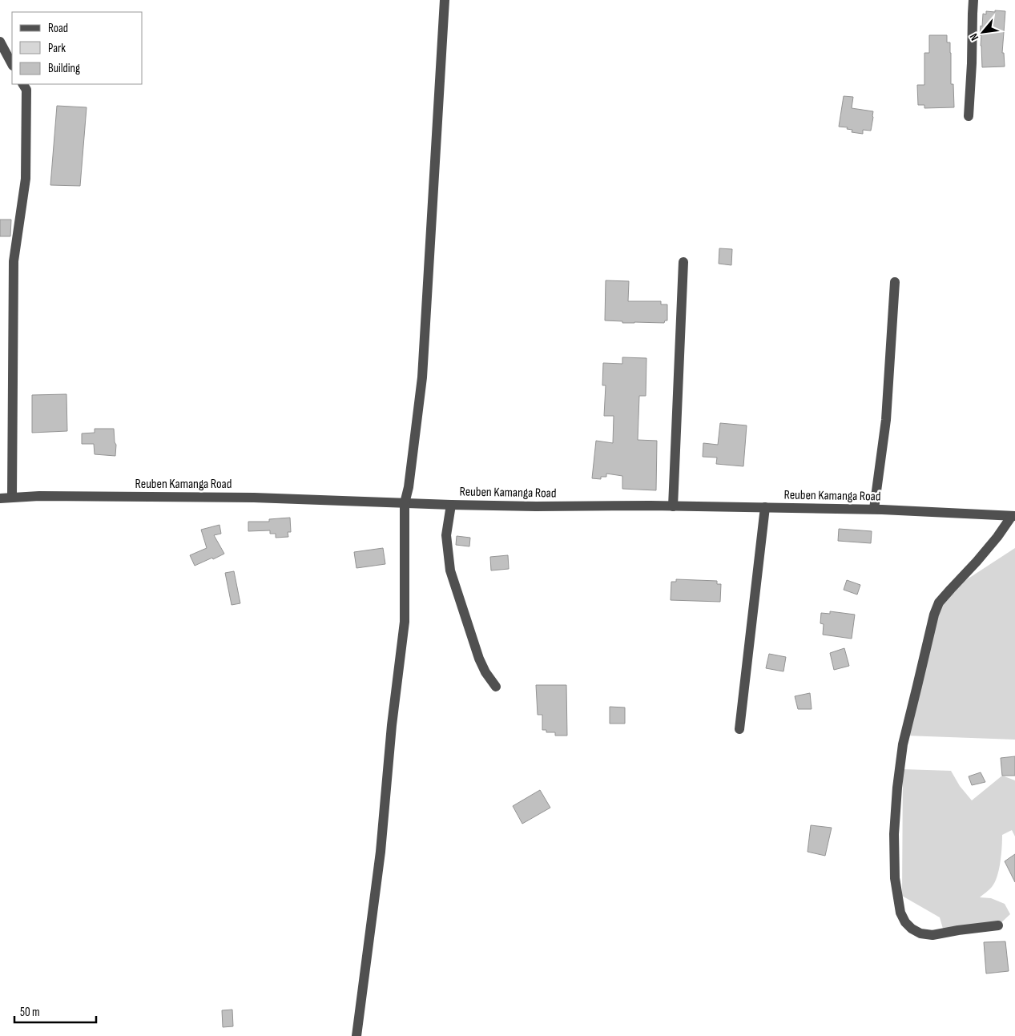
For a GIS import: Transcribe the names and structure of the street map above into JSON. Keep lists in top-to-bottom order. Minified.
{"streets":{"street":["Reuben Kamanga Road"]},"legend":["Road","Park","Building"],"scale_bar":"50 m","north":"bottom left"}
